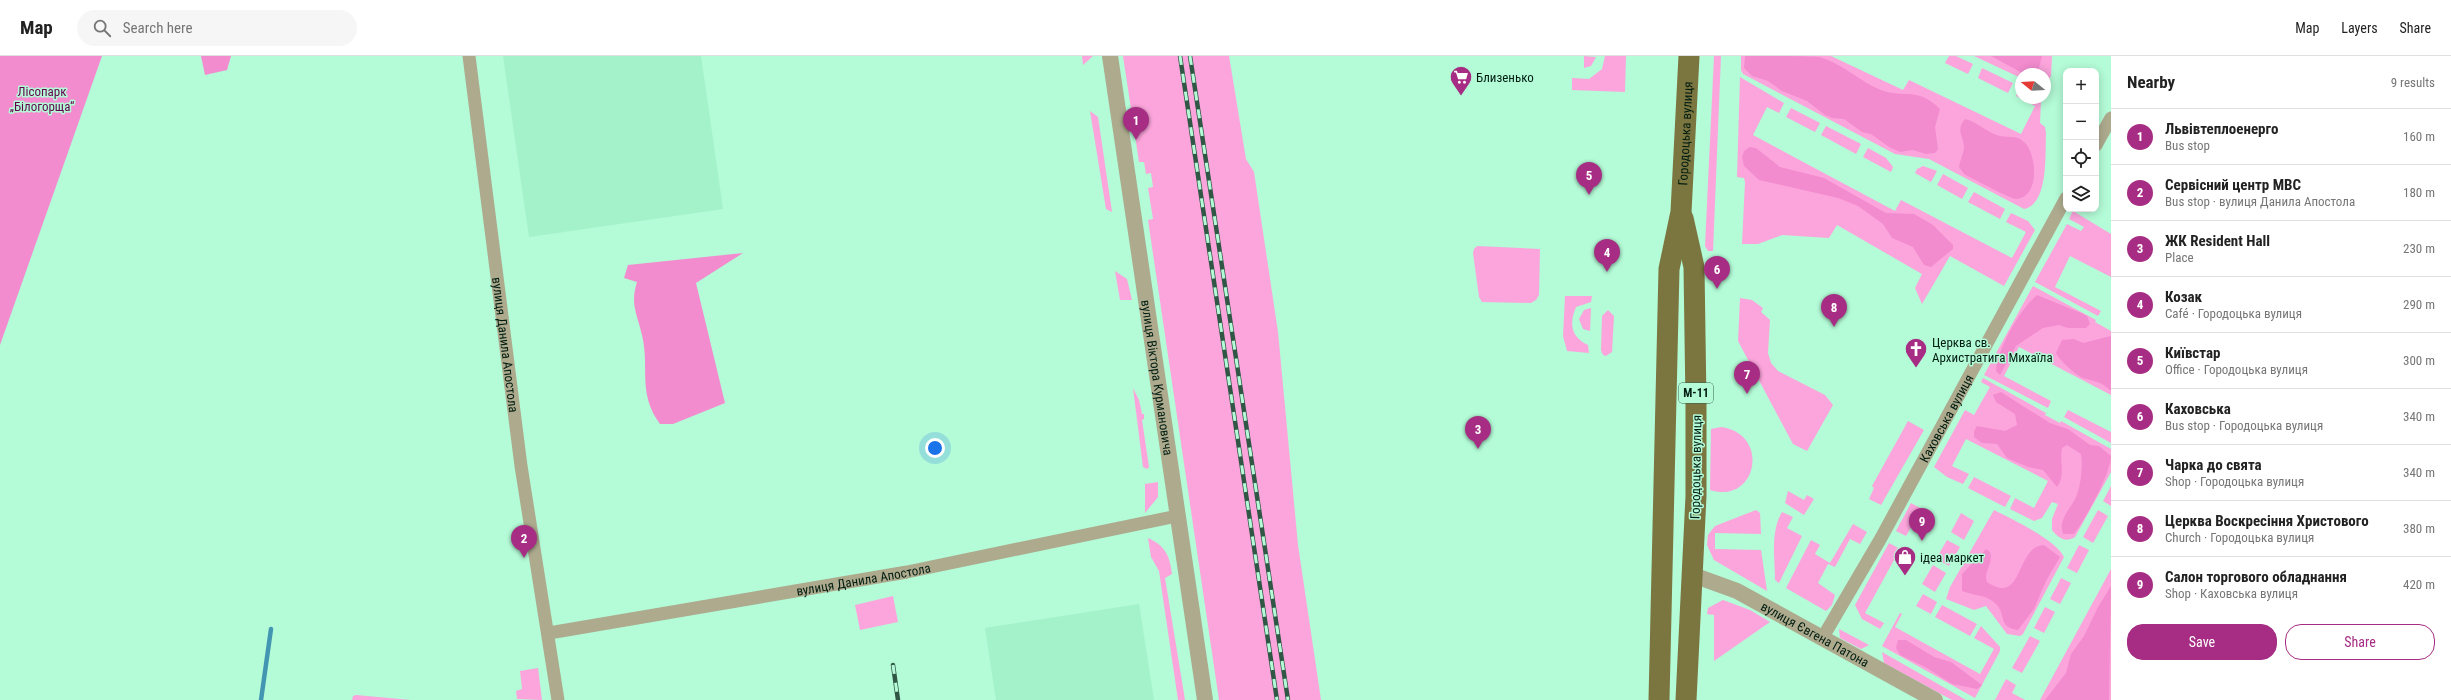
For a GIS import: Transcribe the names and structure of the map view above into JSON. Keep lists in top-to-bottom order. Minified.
{"streets":{"main road":["Городоцька вулиця","М-11"],"street":["вулиця Данила Апостола","вулиця Віктора Курмановича","Каховська вулиця","вулиця Євгена Патона"]},"crossings":[["Городоцька вулиця","вулиця Євгена Патона"],["вулиця Данила Апостола","вулиця Віктора Курмановича"],["Каховська вулиця","вулиця Євгена Патона"]],"parks":["Лісопарк „Білогорща“"],"places":{"supermarket":["Близенько"],"church":["Церква св. Архистратига Михаїла"],"shop":["ідеа маркет"]},"north":"left","page":{"header":"Map","search":"Search here","nav":["Map","Layers","Share"],"heading":["Nearby","9 results"],"map_buttons":["+","−"],"pins":["1","5","4","6","8","7","3","9","2"],"list":[{"mark":"1","name":"Львівтеплоенерго","note":"Bus stop","value":"160 m"},{"mark":"2","name":"Сервісний центр МВС","note":"Bus stop · вулиця Данила Апостола","value":"180 m"},{"mark":"3","name":"ЖК Resident Hall","note":"Place","value":"230 m"},{"mark":"4","name":"Козак","note":"Café · Городоцька вулиця","value":"290 m"},{"mark":"5","name":"Київстар","note":"Office · Городоцька вулиця","value":"300 m"},{"mark":"6","name":"Каховська","note":"Bus stop · Городоцька вулиця","value":"340 m"},{"mark":"7","name":"Чарка до свята","note":"Shop · Городоцька вулиця","value":"340 m"},{"mark":"8","name":"Церква Воскресіння Христового","note":"Church · Городоцька вулиця","value":"380 m"},{"mark":"9","name":"Салон торгового обладнання","note":"Shop · Каховська вулиця","value":"420 m"}],"buttons":["Save","Share"]}}
